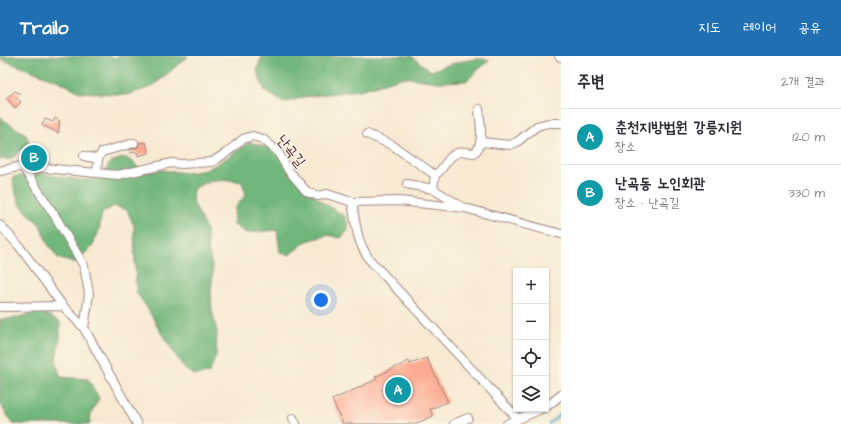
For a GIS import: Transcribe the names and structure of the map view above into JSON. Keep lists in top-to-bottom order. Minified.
{"streets":{"street":["난곡길"]},"page":{"header":"Trailo","nav":["지도","레이어","공유"],"heading":["주변","2개 결과"],"list":[{"mark":"A","name":"춘천지방법원 강릉지원","note":"장소","value":"120 m"},{"mark":"B","name":"난곡동 노인회관","note":"장소 · 난곡길","value":"330 m"}],"pins":["B","A"],"map_buttons":["+","−"]}}
